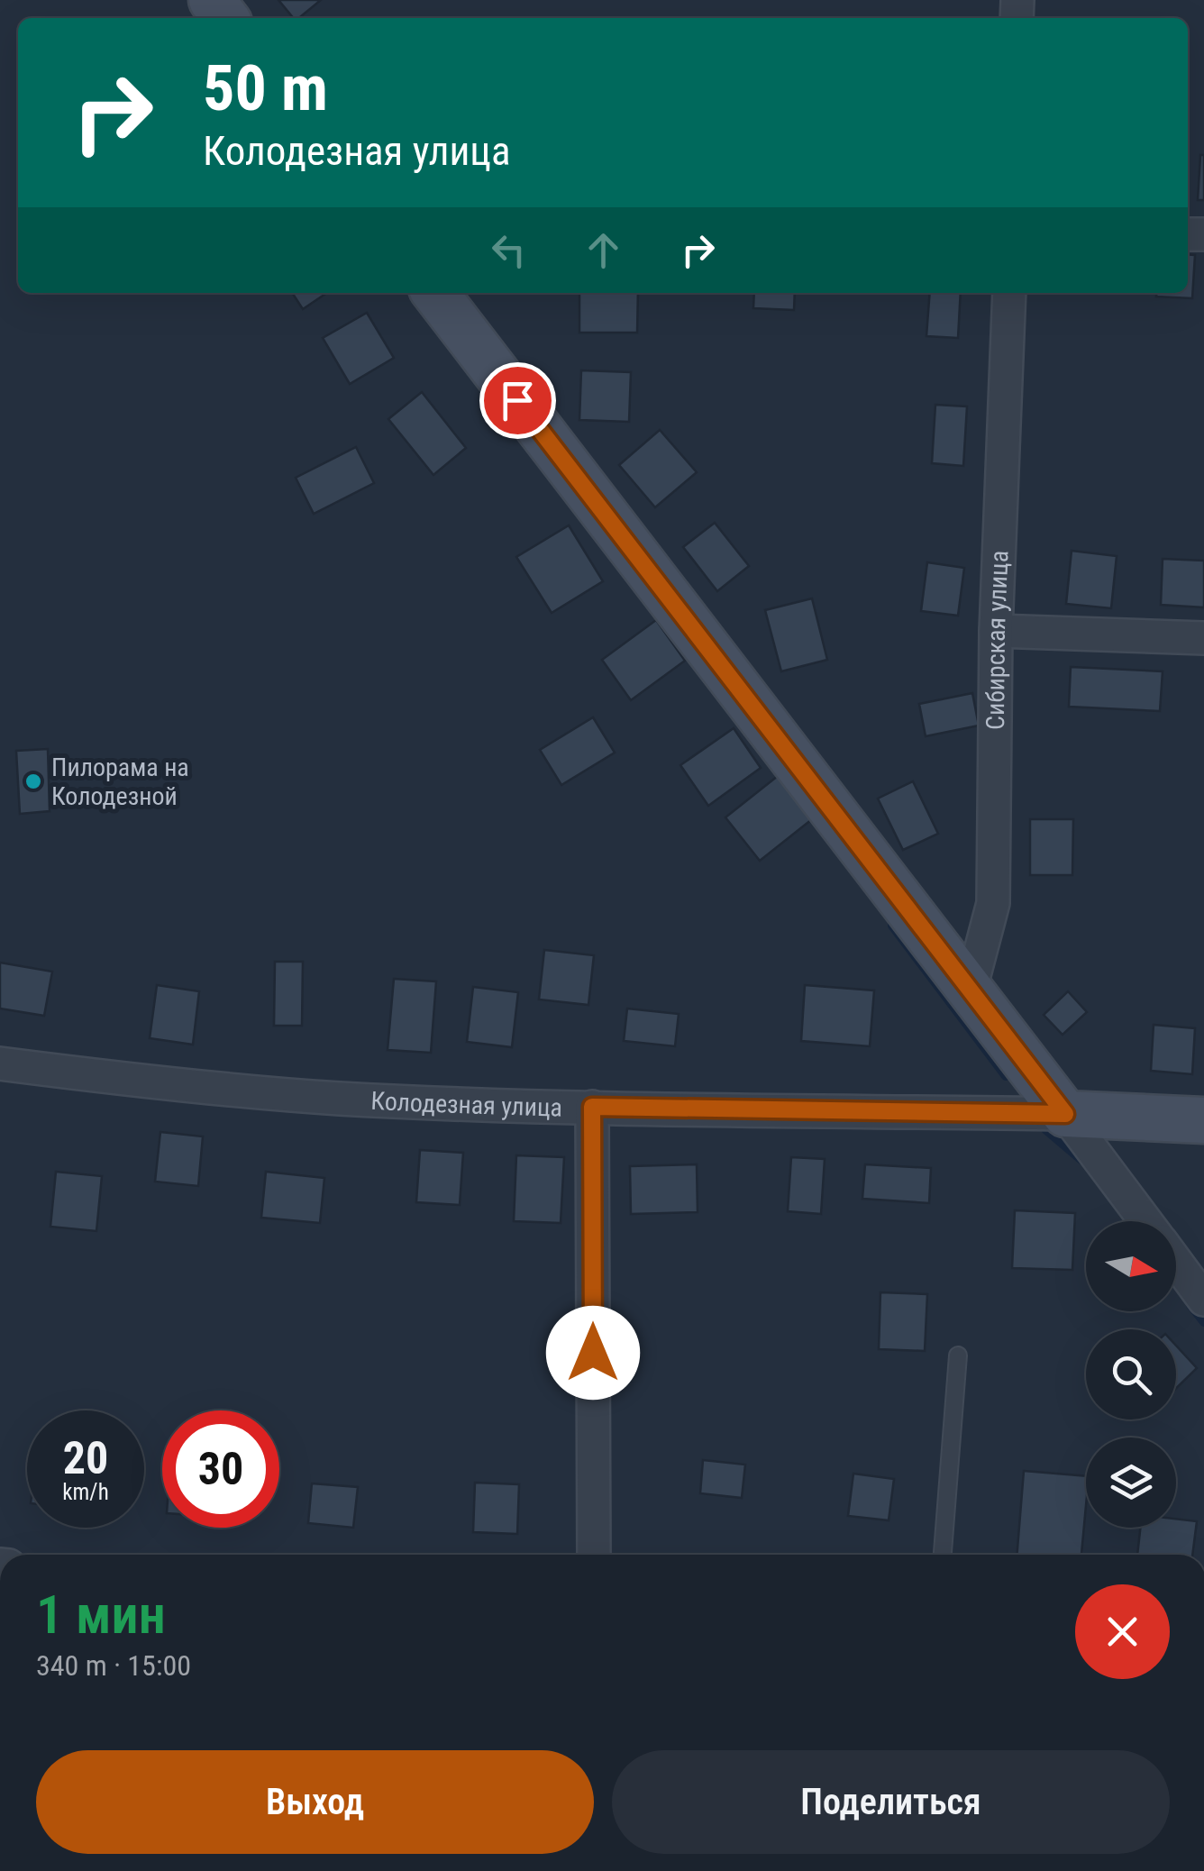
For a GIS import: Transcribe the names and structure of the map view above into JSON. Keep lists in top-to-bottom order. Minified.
{"streets":{"street":["Сибирская улица","Колодезная улица"]},"places":["Пилорама на Колодезной"],"north":"right","page":{"turn":["50 m","Колодезная улица"],"speed":"20 km/h","limit":"30","heading":["1 мин","340 m · 15:00"],"buttons":["Выход","Поделиться"]}}
